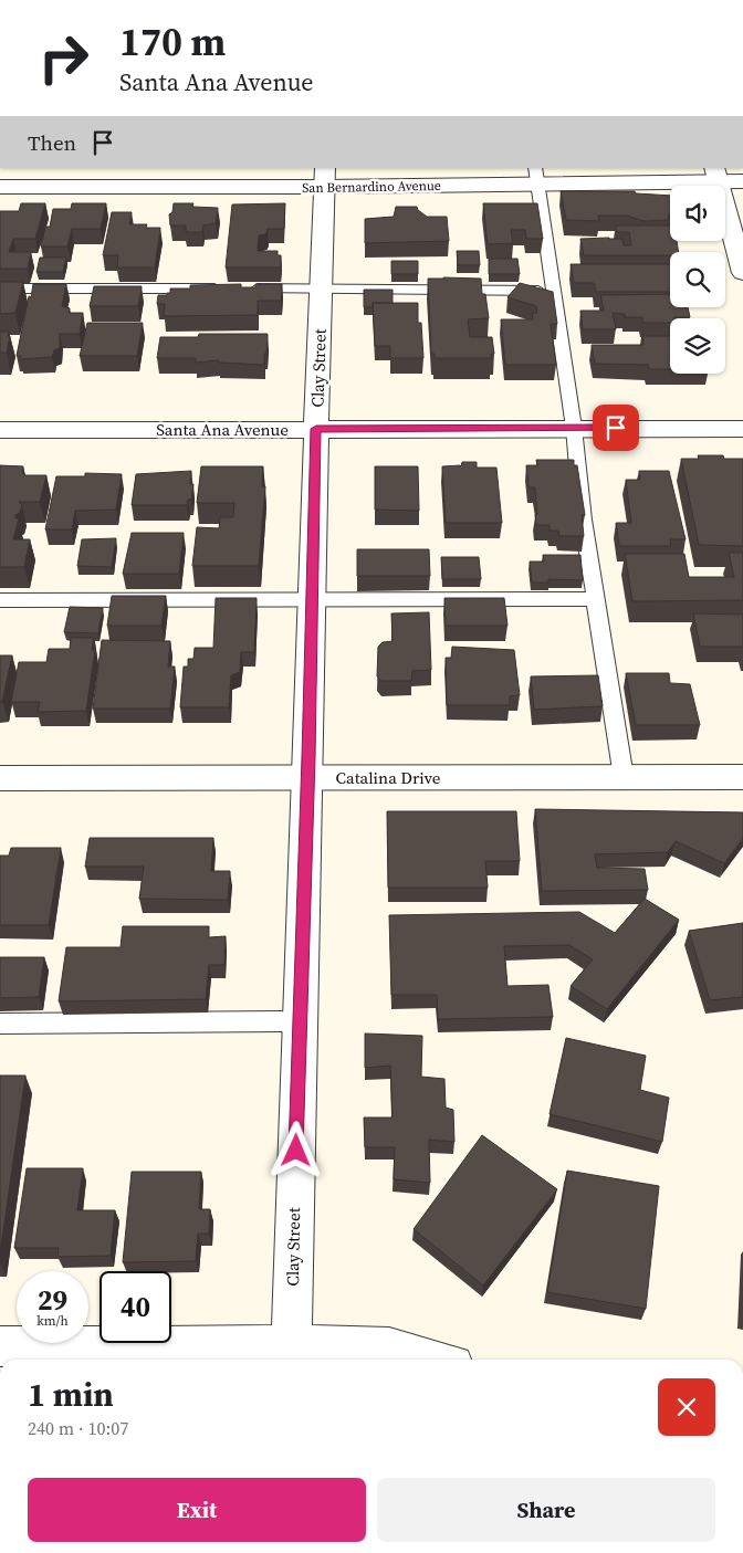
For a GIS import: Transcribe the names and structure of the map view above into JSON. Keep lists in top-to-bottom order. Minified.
{"streets":{"street":["San Bernardino Avenue","Clay Street","Santa Ana Avenue","Catalina Drive"]},"crossings":[["San Bernardino Avenue","Clay Street"],["Clay Street","Santa Ana Avenue"],["Clay Street","Catalina Drive"]],"page":{"turn":["170 m","Santa Ana Avenue"],"then":"Then","speed":"29 km/h","limit":"40","heading":["1 min","240 m · 10:07"],"buttons":["Exit","Share"]}}
